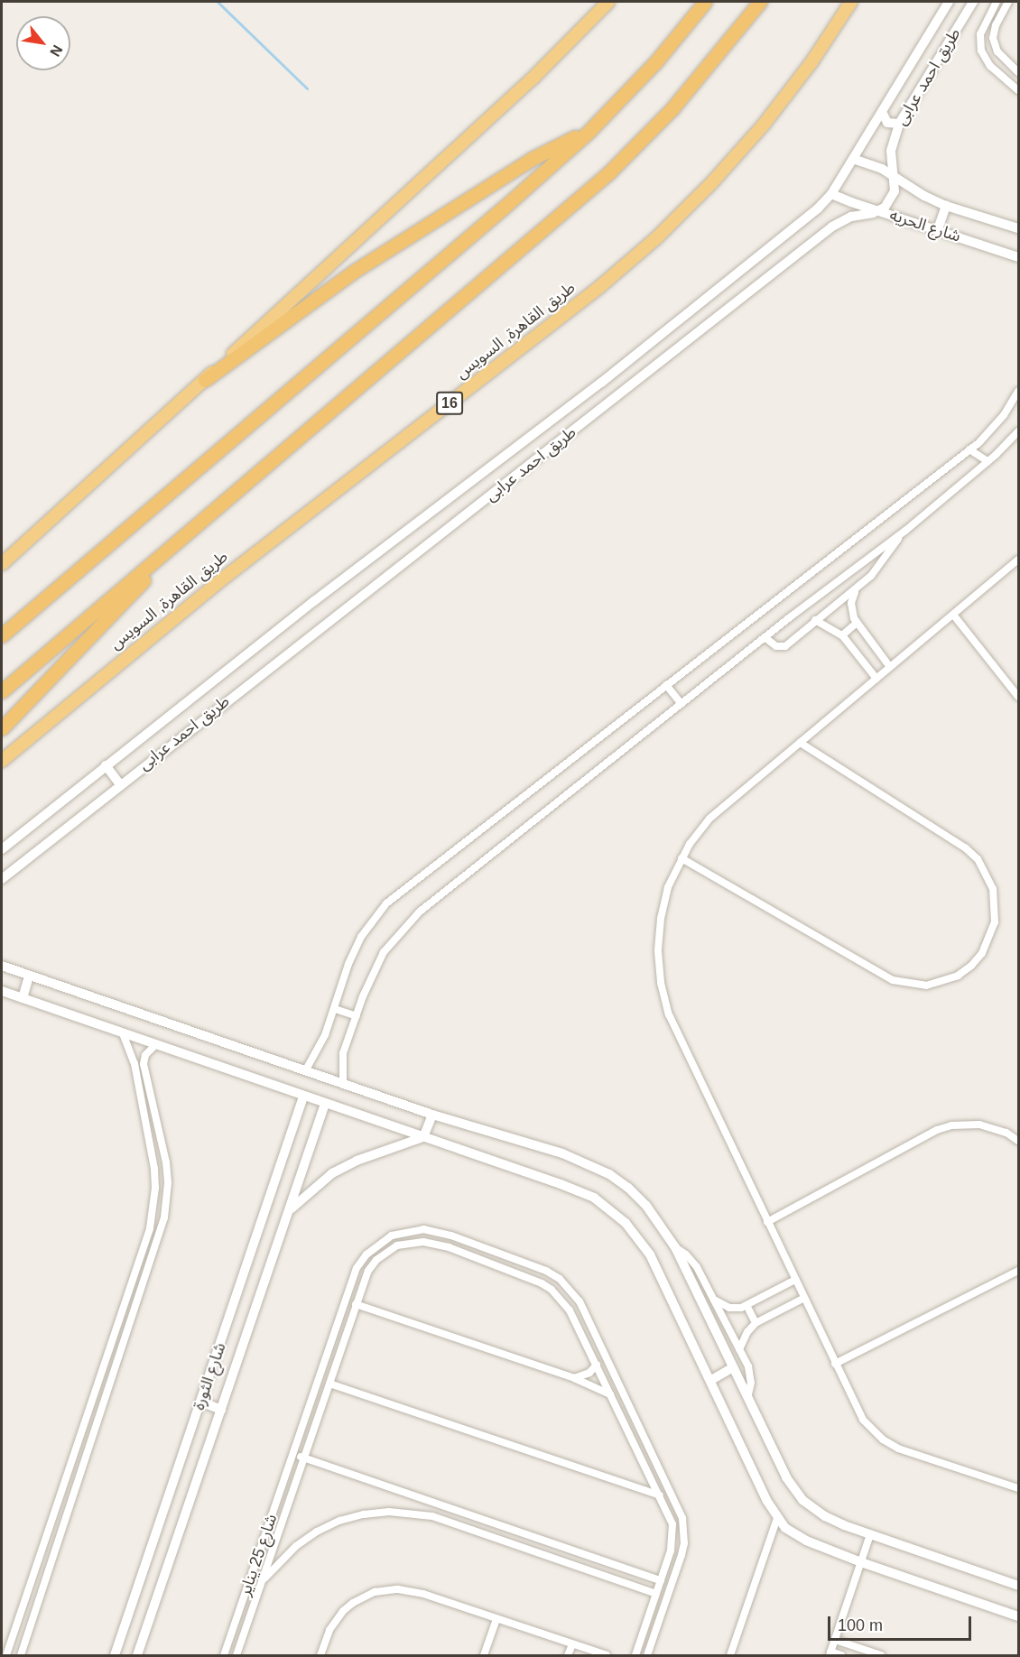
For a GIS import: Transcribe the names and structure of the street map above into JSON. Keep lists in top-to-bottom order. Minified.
{"streets":{"highway":["طريق القاهرة, السويس","16"],"street":["طريق احمد عرابى","شارع الحريه","شارع الثورة","شارع 25 يناير"]},"crossings":[["طريق احمد عرابى","شارع الحريه"]],"scale_bar":"100 m","north":"bottom right"}
